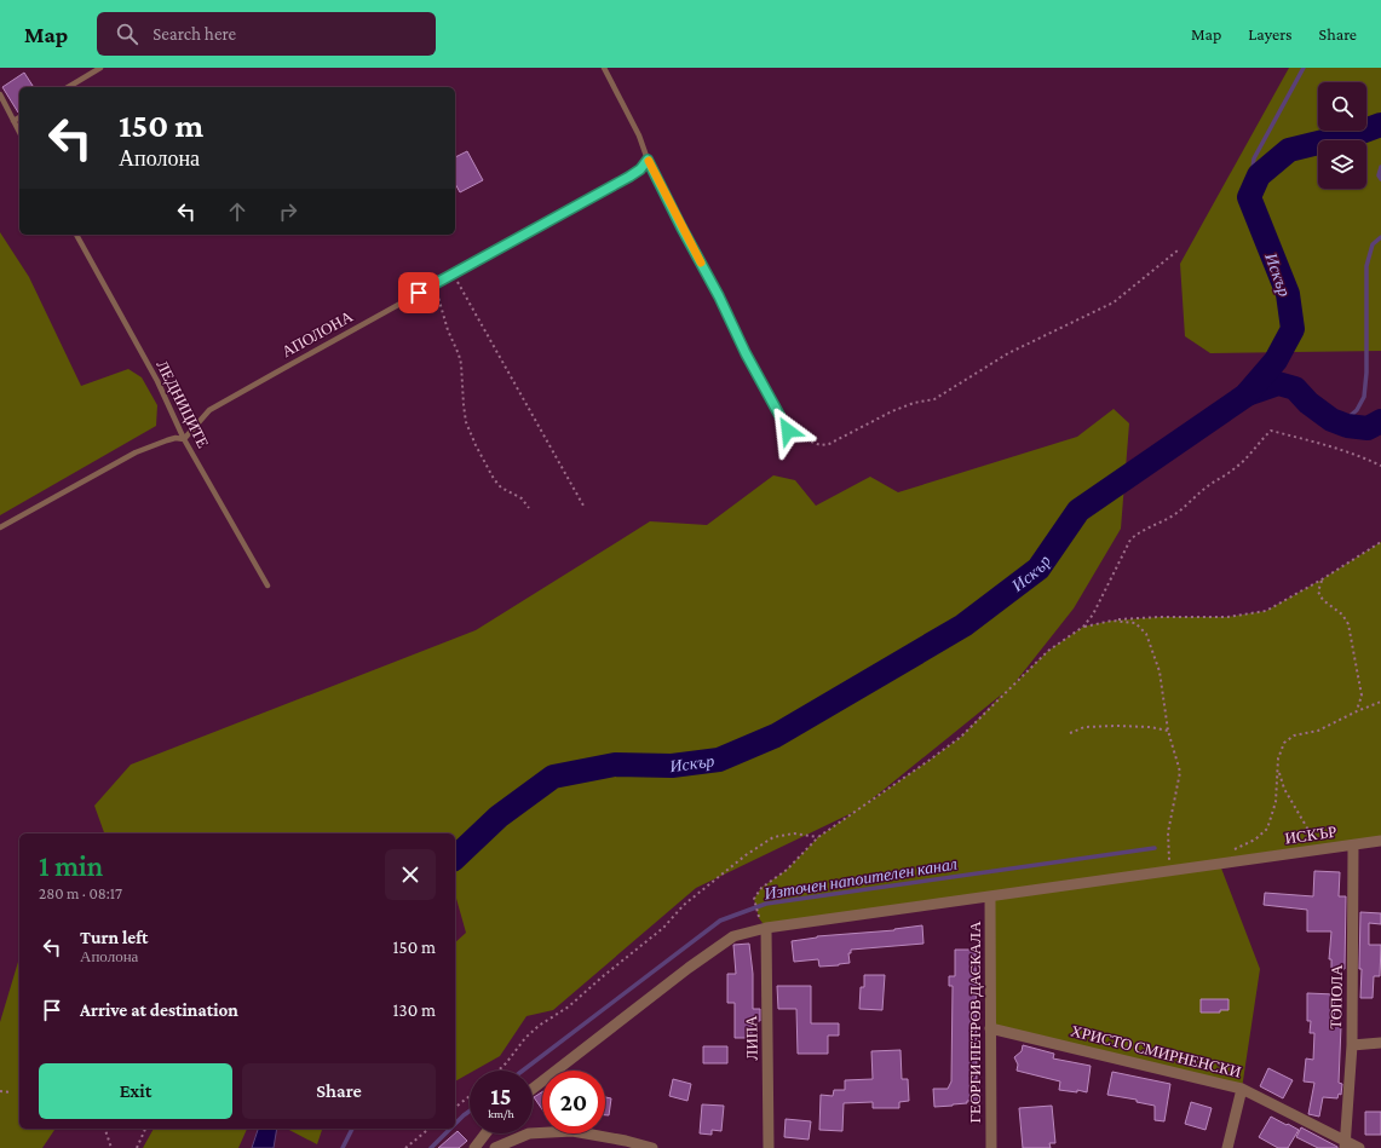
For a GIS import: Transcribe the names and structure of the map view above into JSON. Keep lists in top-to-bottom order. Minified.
{"streets":{"street":["ИСКЪР","ТОПОЛА","ГЕОРГИ ПЕТРОВ ДАСКАЛА","ЛИПА","ХРИСТО СМИРНЕНСКИ"],"lane":["АПОЛОНА","ЛЕДНИЦИТЕ"]},"crossings":[["АПОЛОНА","ЛЕДНИЦИТЕ"],["ИСКЪР","ТОПОЛА"],["ИСКЪР","ГЕОРГИ ПЕТРОВ ДАСКАЛА"],["ИСКЪР","ЛИПА"],["ТОПОЛА","ХРИСТО СМИРНЕНСКИ"],["ГЕОРГИ ПЕТРОВ ДАСКАЛА","ХРИСТО СМИРНЕНСКИ"]],"water":["Искър","Източен напоителен канал"],"page":{"header":"Map","search":"Search here","nav":["Map","Layers","Share"],"turn":["150 m","Аполона"],"heading":["1 min","280 m · 08:17"],"list":[{"name":"Turn left","note":"Аполона","value":"150 m"},{"name":"Arrive at destination","value":"130 m"}],"buttons":["Exit","Share"],"speed":"15 km/h","limit":"20"}}
